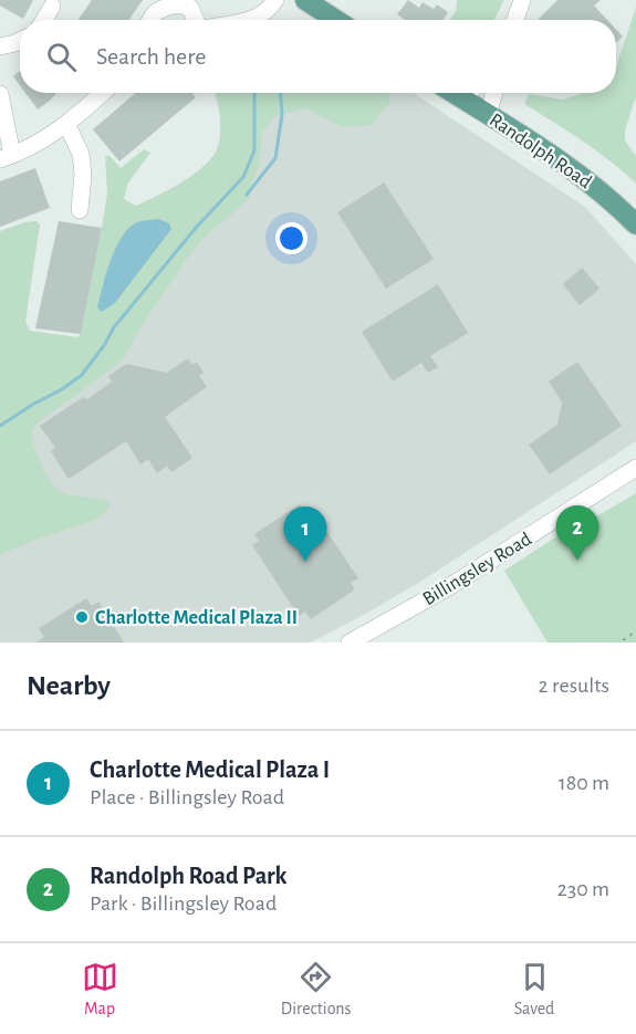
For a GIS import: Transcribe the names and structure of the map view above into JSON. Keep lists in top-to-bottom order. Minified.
{"streets":{"main road":["Randolph Road"],"street":["Billingsley Road"]},"places":["Charlotte Medical Plaza II"],"page":{"search":"Search here","pins":["2","1"],"heading":["Nearby","2 results"],"list":[{"mark":"1","name":"Charlotte Medical Plaza I","note":"Place · Billingsley Road","value":"180 m"},{"mark":"2","name":"Randolph Road Park","note":"Park · Billingsley Road","value":"230 m"}],"nav":["Map","Directions","Saved"]}}
